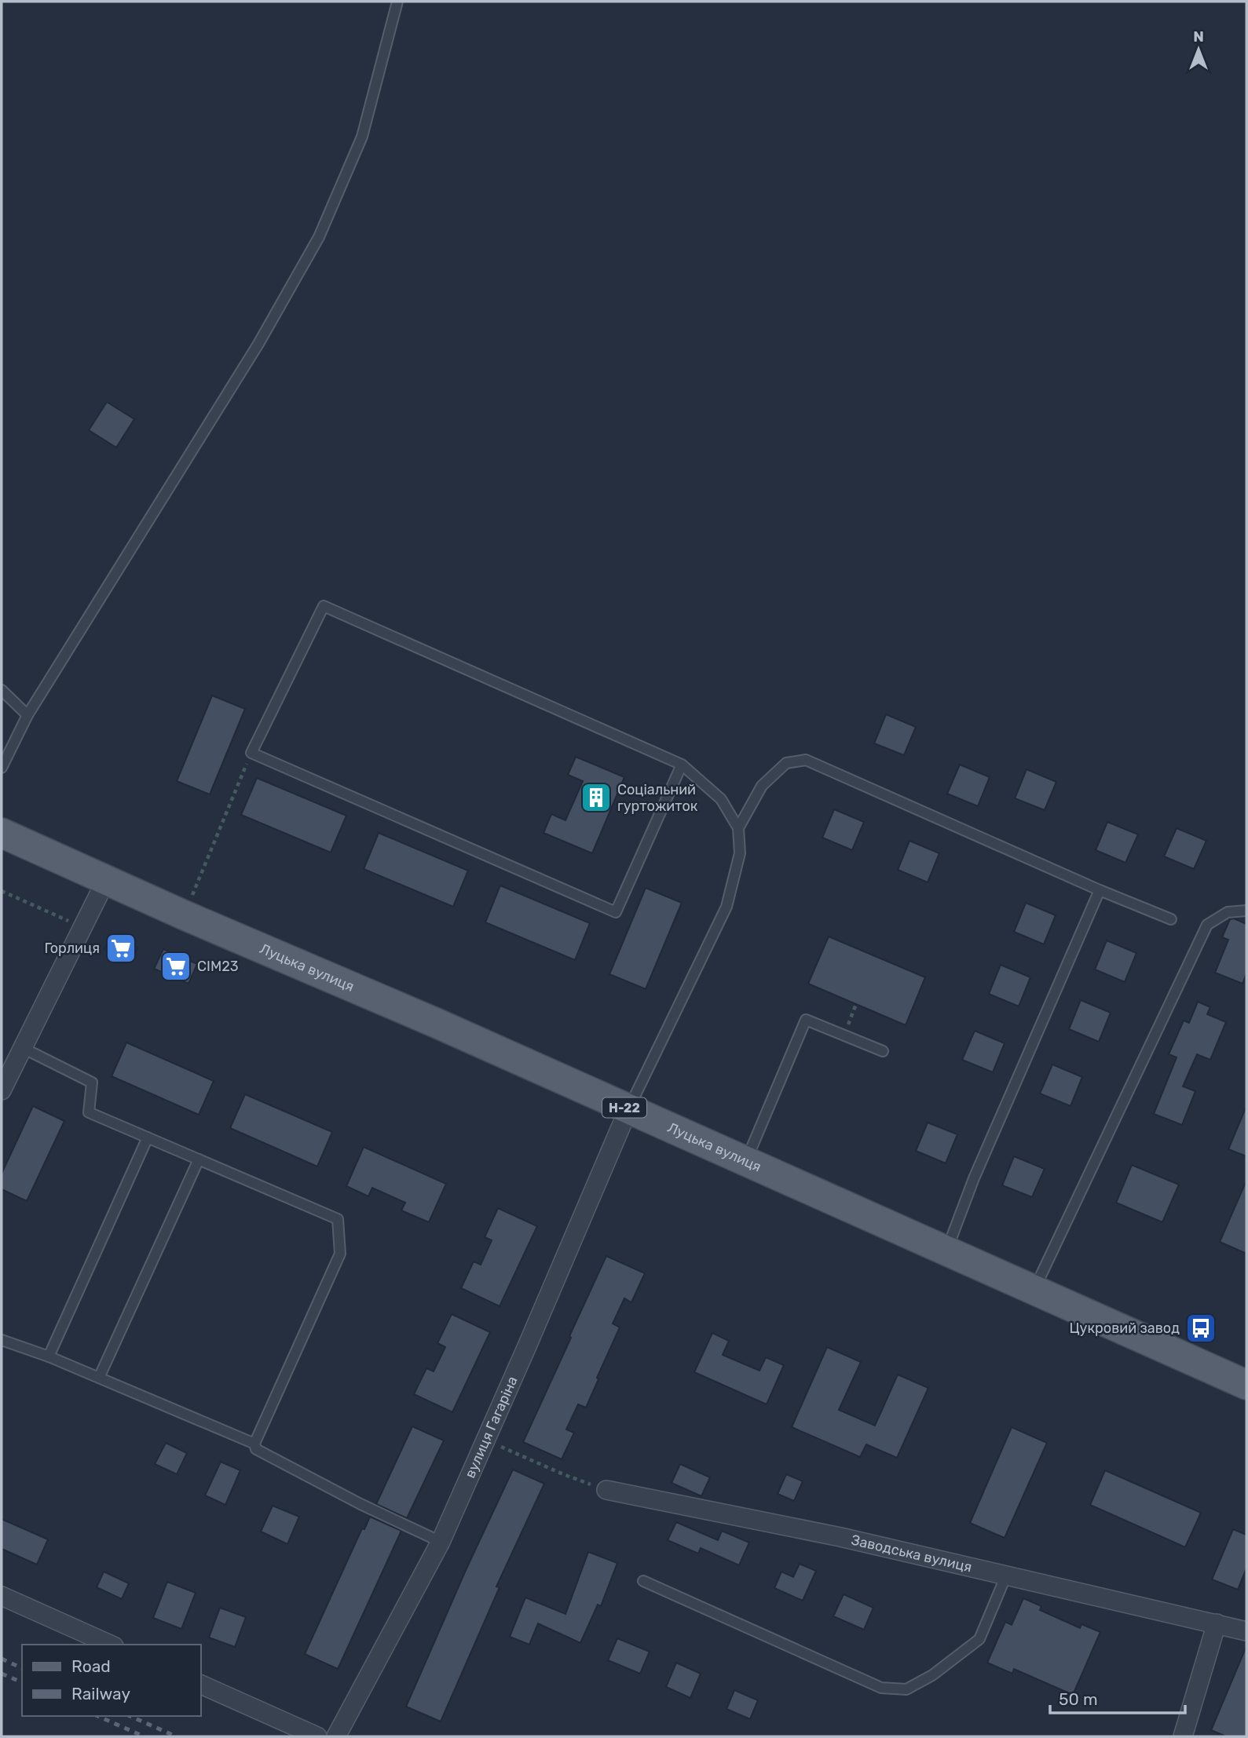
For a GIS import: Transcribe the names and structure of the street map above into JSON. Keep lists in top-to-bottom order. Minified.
{"streets":{"main road":["Луцька вулиця","Н-22"],"street":["вулиця Гагаріна","Заводська вулиця"]},"crossings":[["Луцька вулиця","вулиця Гагаріна"]],"places":{"building":["Соціальний гуртожиток"],"supermarket":["Горлиця","СІМ23"],"bus stop":["Цукровий завод"]},"legend":["Road","Railway"],"scale_bar":"50 m","north":"top"}
